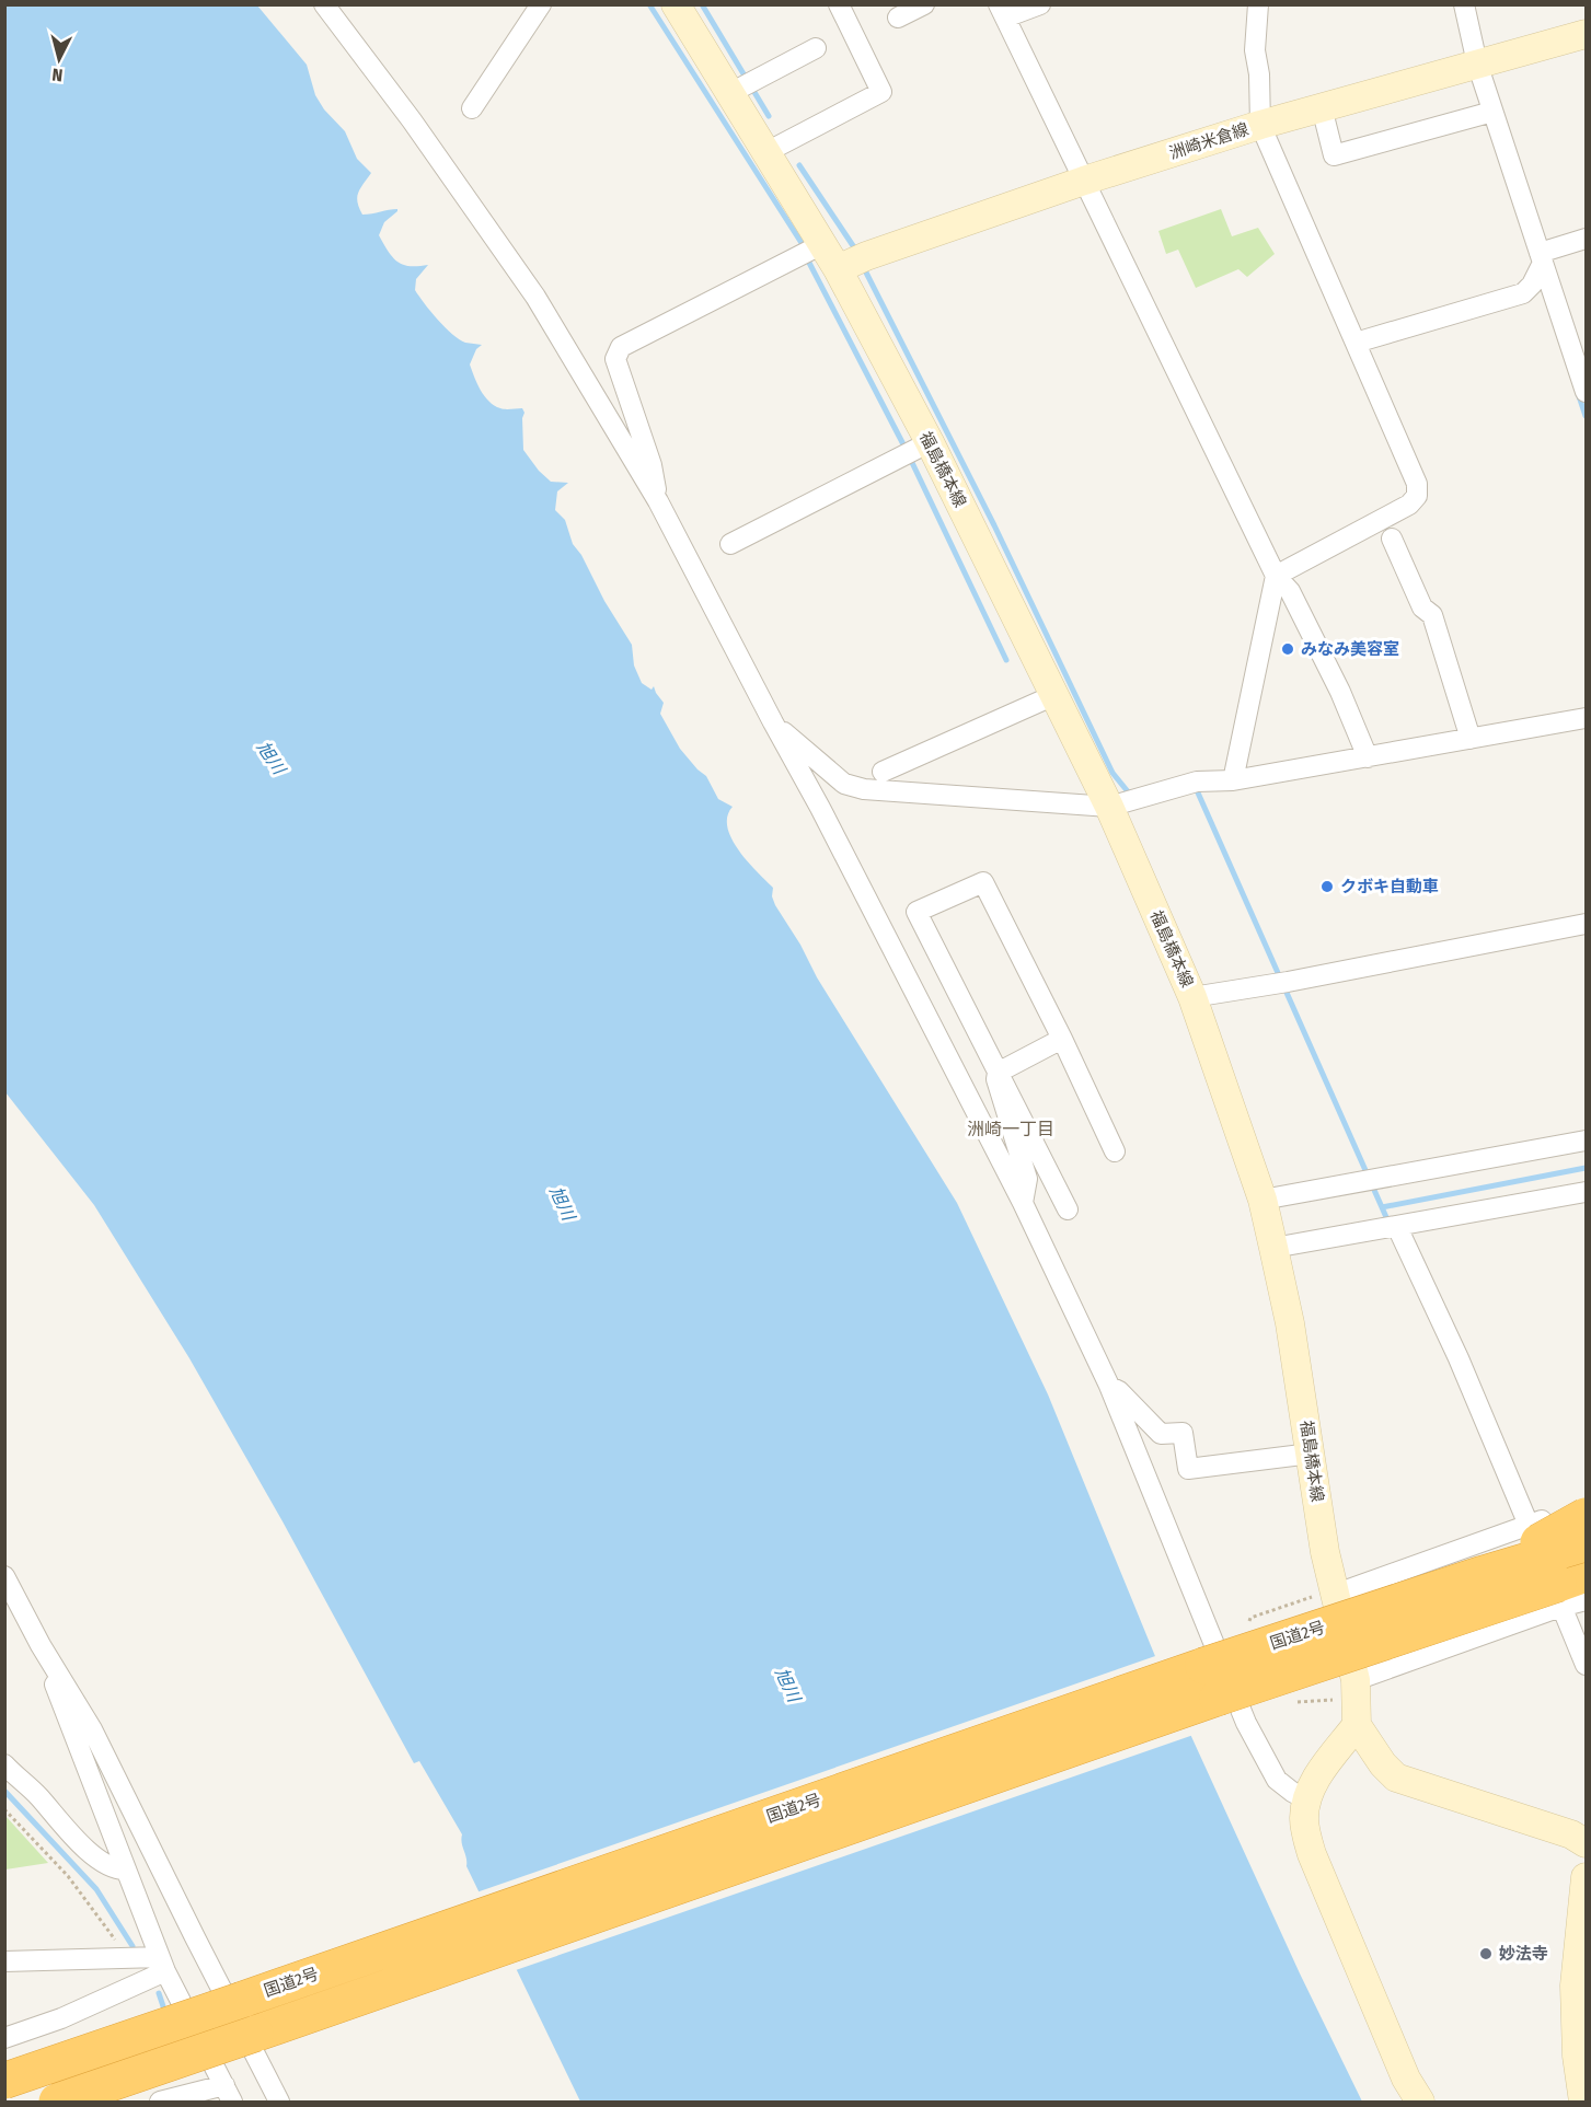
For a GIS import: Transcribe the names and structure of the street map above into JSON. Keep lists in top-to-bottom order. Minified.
{"streets":{"highway":["国道2号"],"main road":["洲崎米倉線","福島橋本線"]},"crossings":[["洲崎米倉線","福島橋本線"]],"districts":["洲崎一丁目"],"water":["旭川"],"places":["みなみ美容室","クボキ自動車","妙法寺"],"north":"bottom"}
